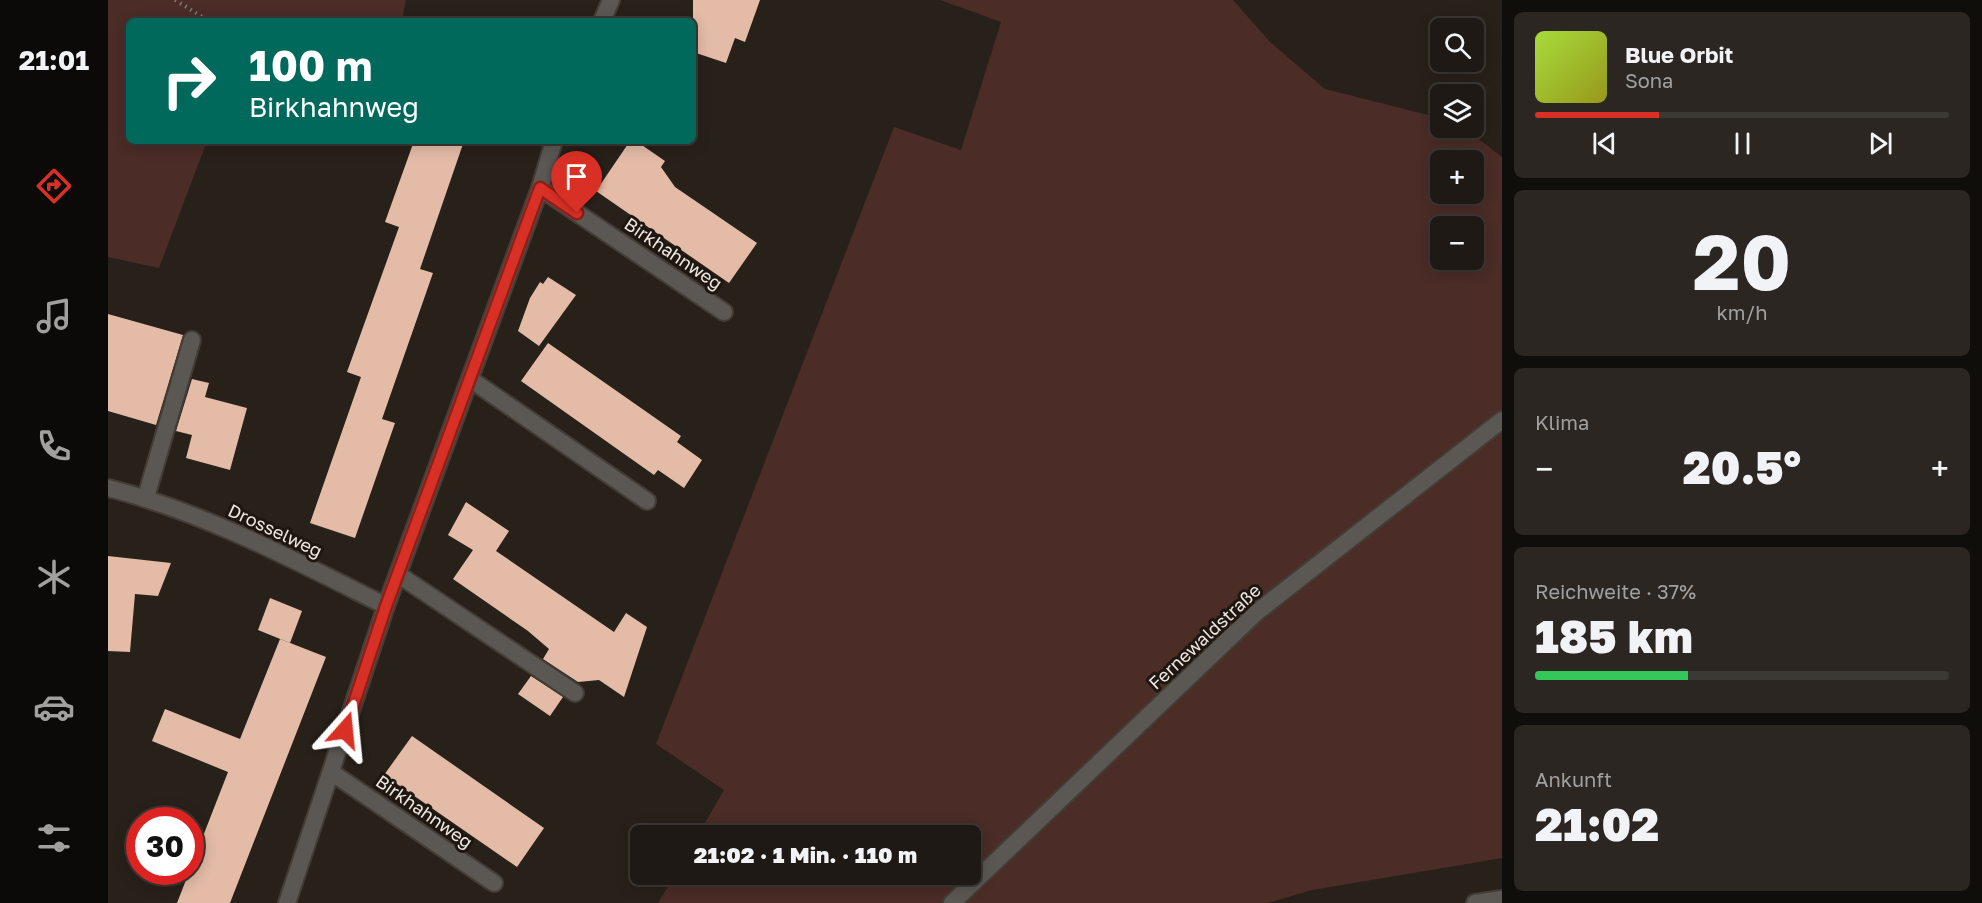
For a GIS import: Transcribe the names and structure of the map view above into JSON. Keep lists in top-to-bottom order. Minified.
{"streets":{"street":["Birkhahnweg","Drosselweg","Fernewaldstraße"]},"page":{"tabs":"21:01","map_buttons":["+","−"],"turn":["100 m","Birkhahnweg"],"song":["Blue Orbit","Sona"],"tile":[["20","km/h"],"Klima",["Reichweite · 37%","185 km"],["Ankunft","21:02"]],"heat":["−","20.5°","+"],"limit":"30","trip":"21:02 · 1 Min. · 110 m"}}
